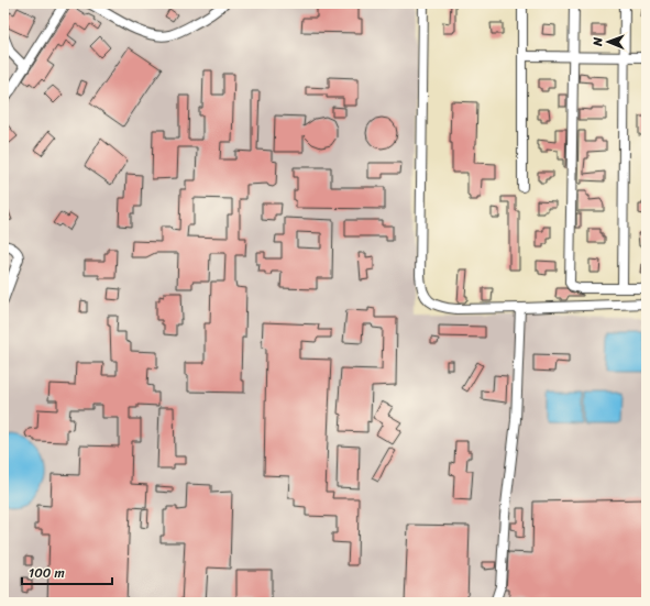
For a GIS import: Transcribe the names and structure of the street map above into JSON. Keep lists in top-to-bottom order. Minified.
{"scale_bar":"100 m","north":"left"}
